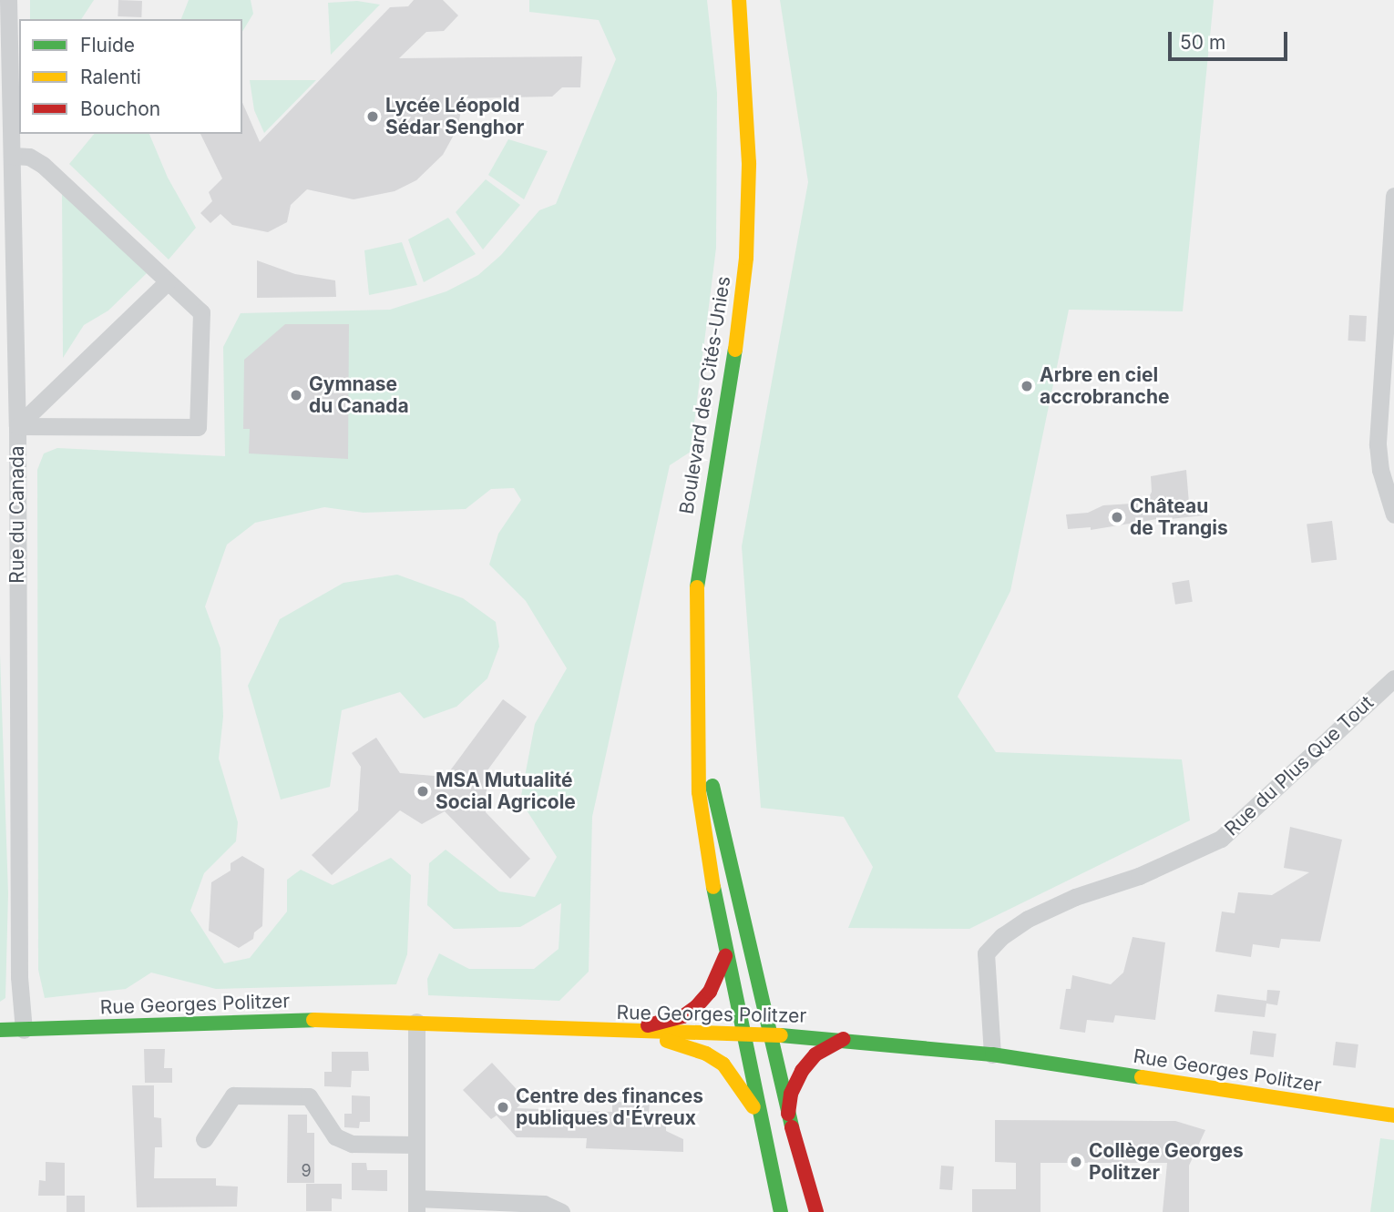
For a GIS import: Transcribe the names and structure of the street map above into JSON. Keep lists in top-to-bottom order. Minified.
{"streets":{"street":["Boulevard des Cités-Unies","Rue du Canada","Rue du Plus Que Tout","Rue Georges Politzer"]},"crossings":[["Boulevard des Cités-Unies","Rue Georges Politzer"],["Rue du Canada","Rue Georges Politzer"],["Rue du Plus Que Tout","Rue Georges Politzer"]],"places":["Lycée Léopold Sédar Senghor","Arbre en ciel accrobranche","Gymnase du Canada","Château de Trangis","MSA Mutualité Social Agricole","Centre des finances publiques d'Évreux","Collège Georges Politzer"],"house_numbers":["9"],"legend":["Fluide","Ralenti","Bouchon"],"scale_bar":"50 m"}
